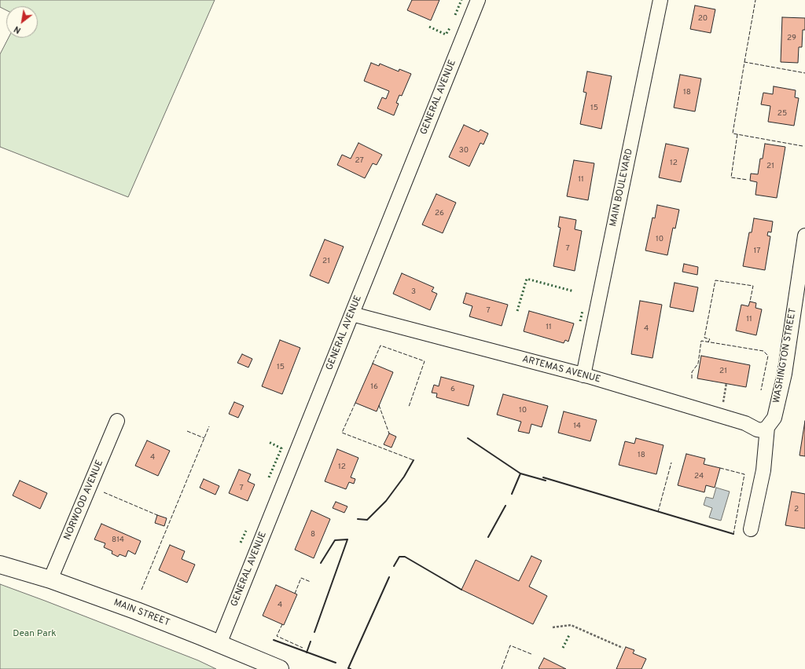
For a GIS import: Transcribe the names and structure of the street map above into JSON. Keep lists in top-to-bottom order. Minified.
{"streets":{"main road":["MAIN STREET"],"street":["GENERAL AVENUE","MAIN BOULEVARD","WASHINGTON STREET","ARTEMAS AVENUE","NORWOOD AVENUE"]},"crossings":[["GENERAL AVENUE","ARTEMAS AVENUE"],["GENERAL AVENUE","MAIN STREET"],["MAIN BOULEVARD","ARTEMAS AVENUE"],["WASHINGTON STREET","ARTEMAS AVENUE"],["NORWOOD AVENUE","MAIN STREET"]],"parks":["Dean Park"],"house_numbers":["20","29","18","15","25","30","27","12","21","11","26","10","7","17","21","3","7","11","11","4","15","21","16","6","10","14","18","4","12","24","7","2","8","814","4"],"north":"bottom left"}
